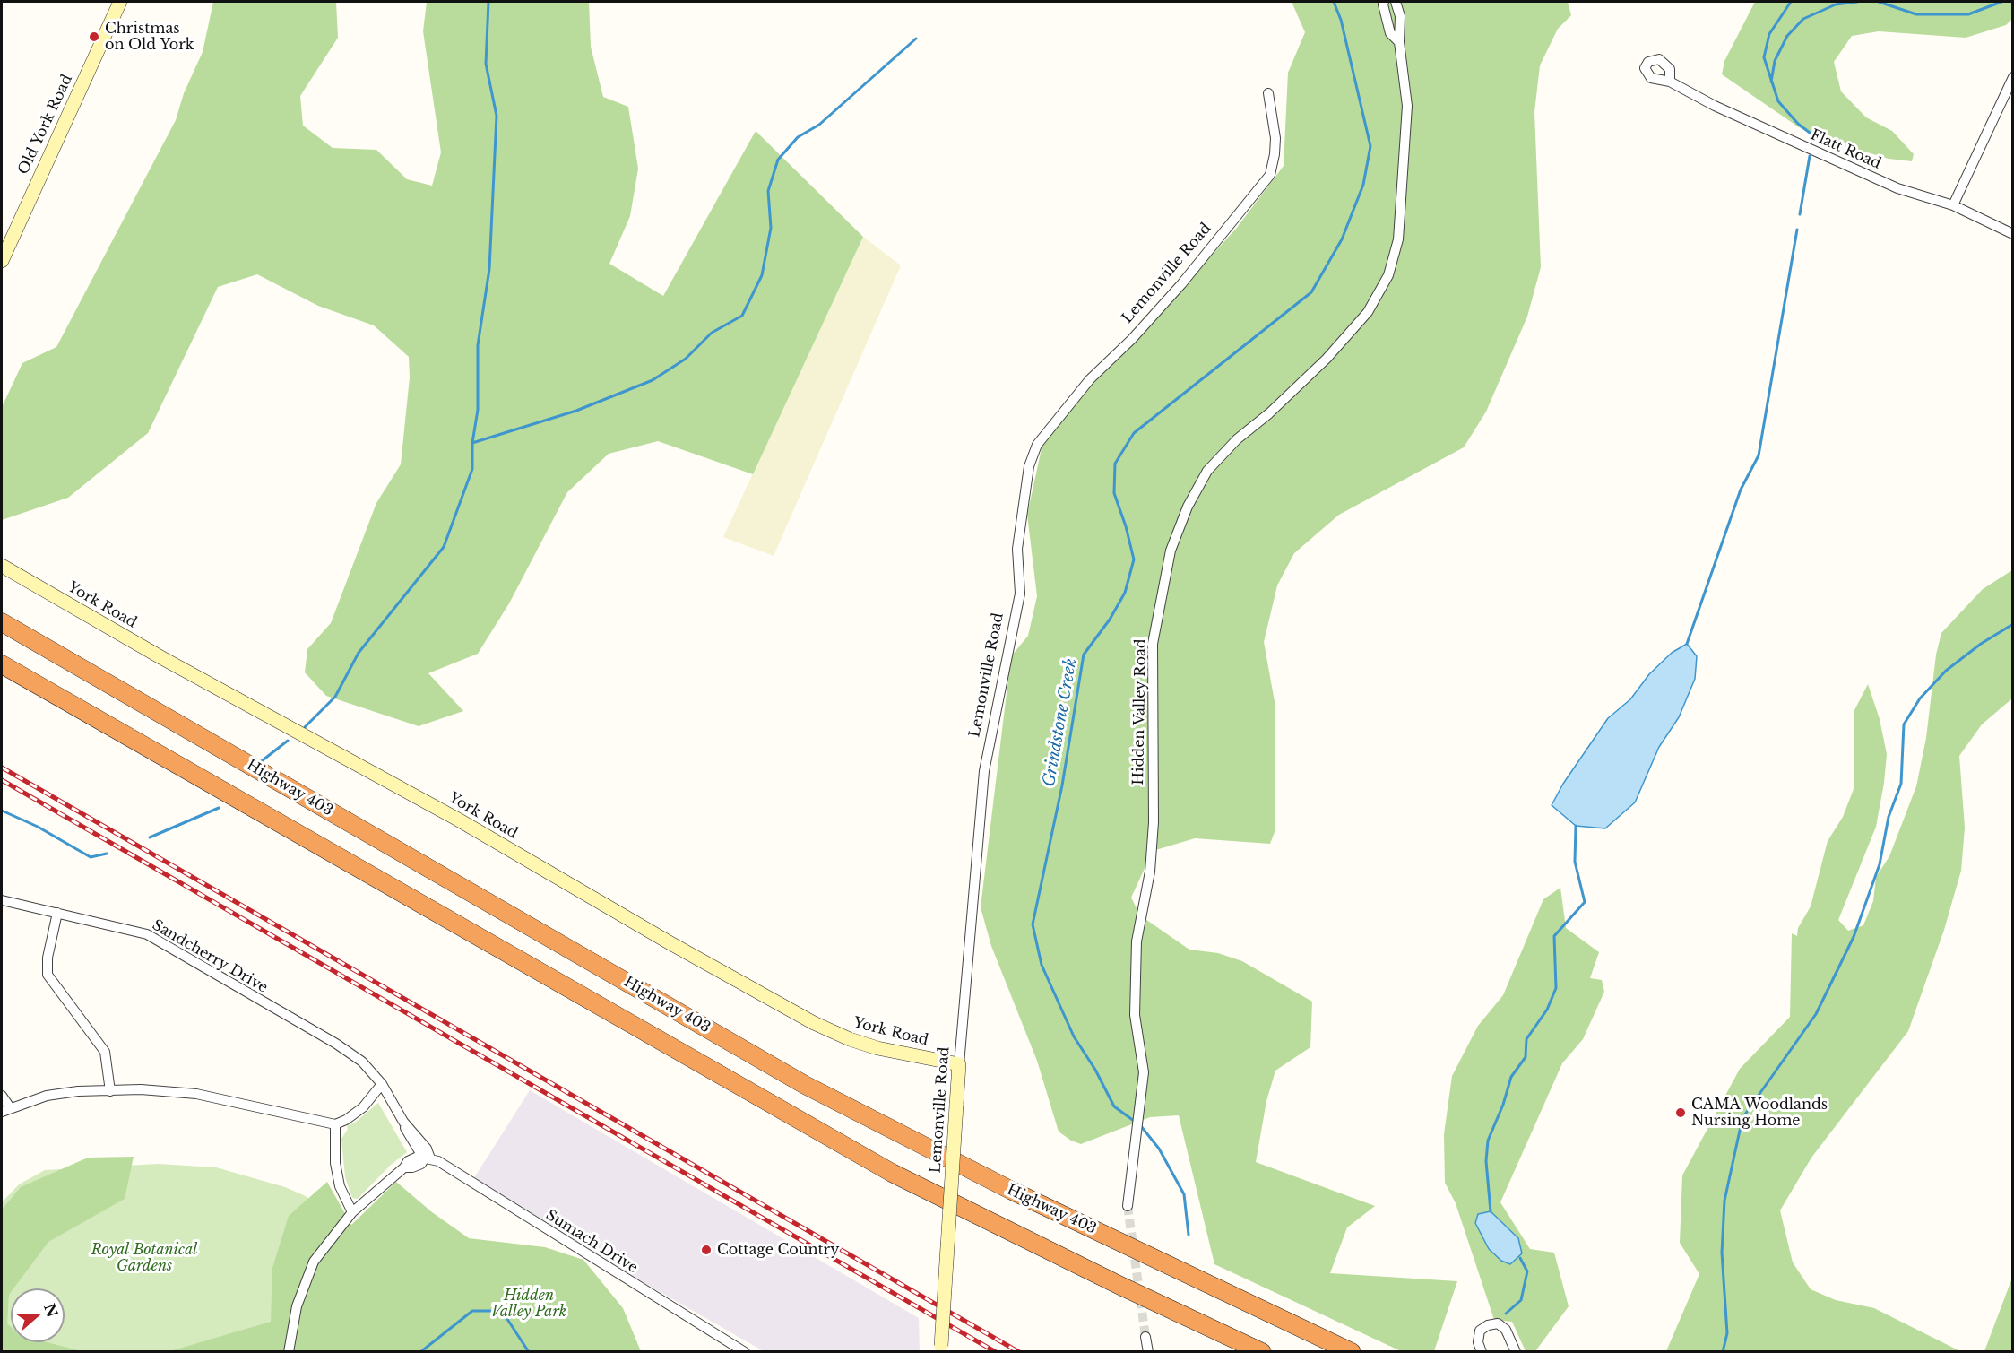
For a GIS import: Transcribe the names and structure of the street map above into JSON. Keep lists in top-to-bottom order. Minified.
{"streets":{"highway":["Highway 403"],"street":["Old York Road","Flatt Road","Lemonville Road","York Road","Hidden Valley Road","Sandcherry Drive","Sumach Drive"]},"crossings":[["Lemonville Road","York Road"],["Sandcherry Drive","Sumach Drive"]],"water":["Grindstone Creek"],"parks":["Royal Botanical Gardens","Hidden Valley Park"],"places":["Christmas on Old York","CAMA Woodlands Nursing Home","Cottage Country"],"north":"right"}
